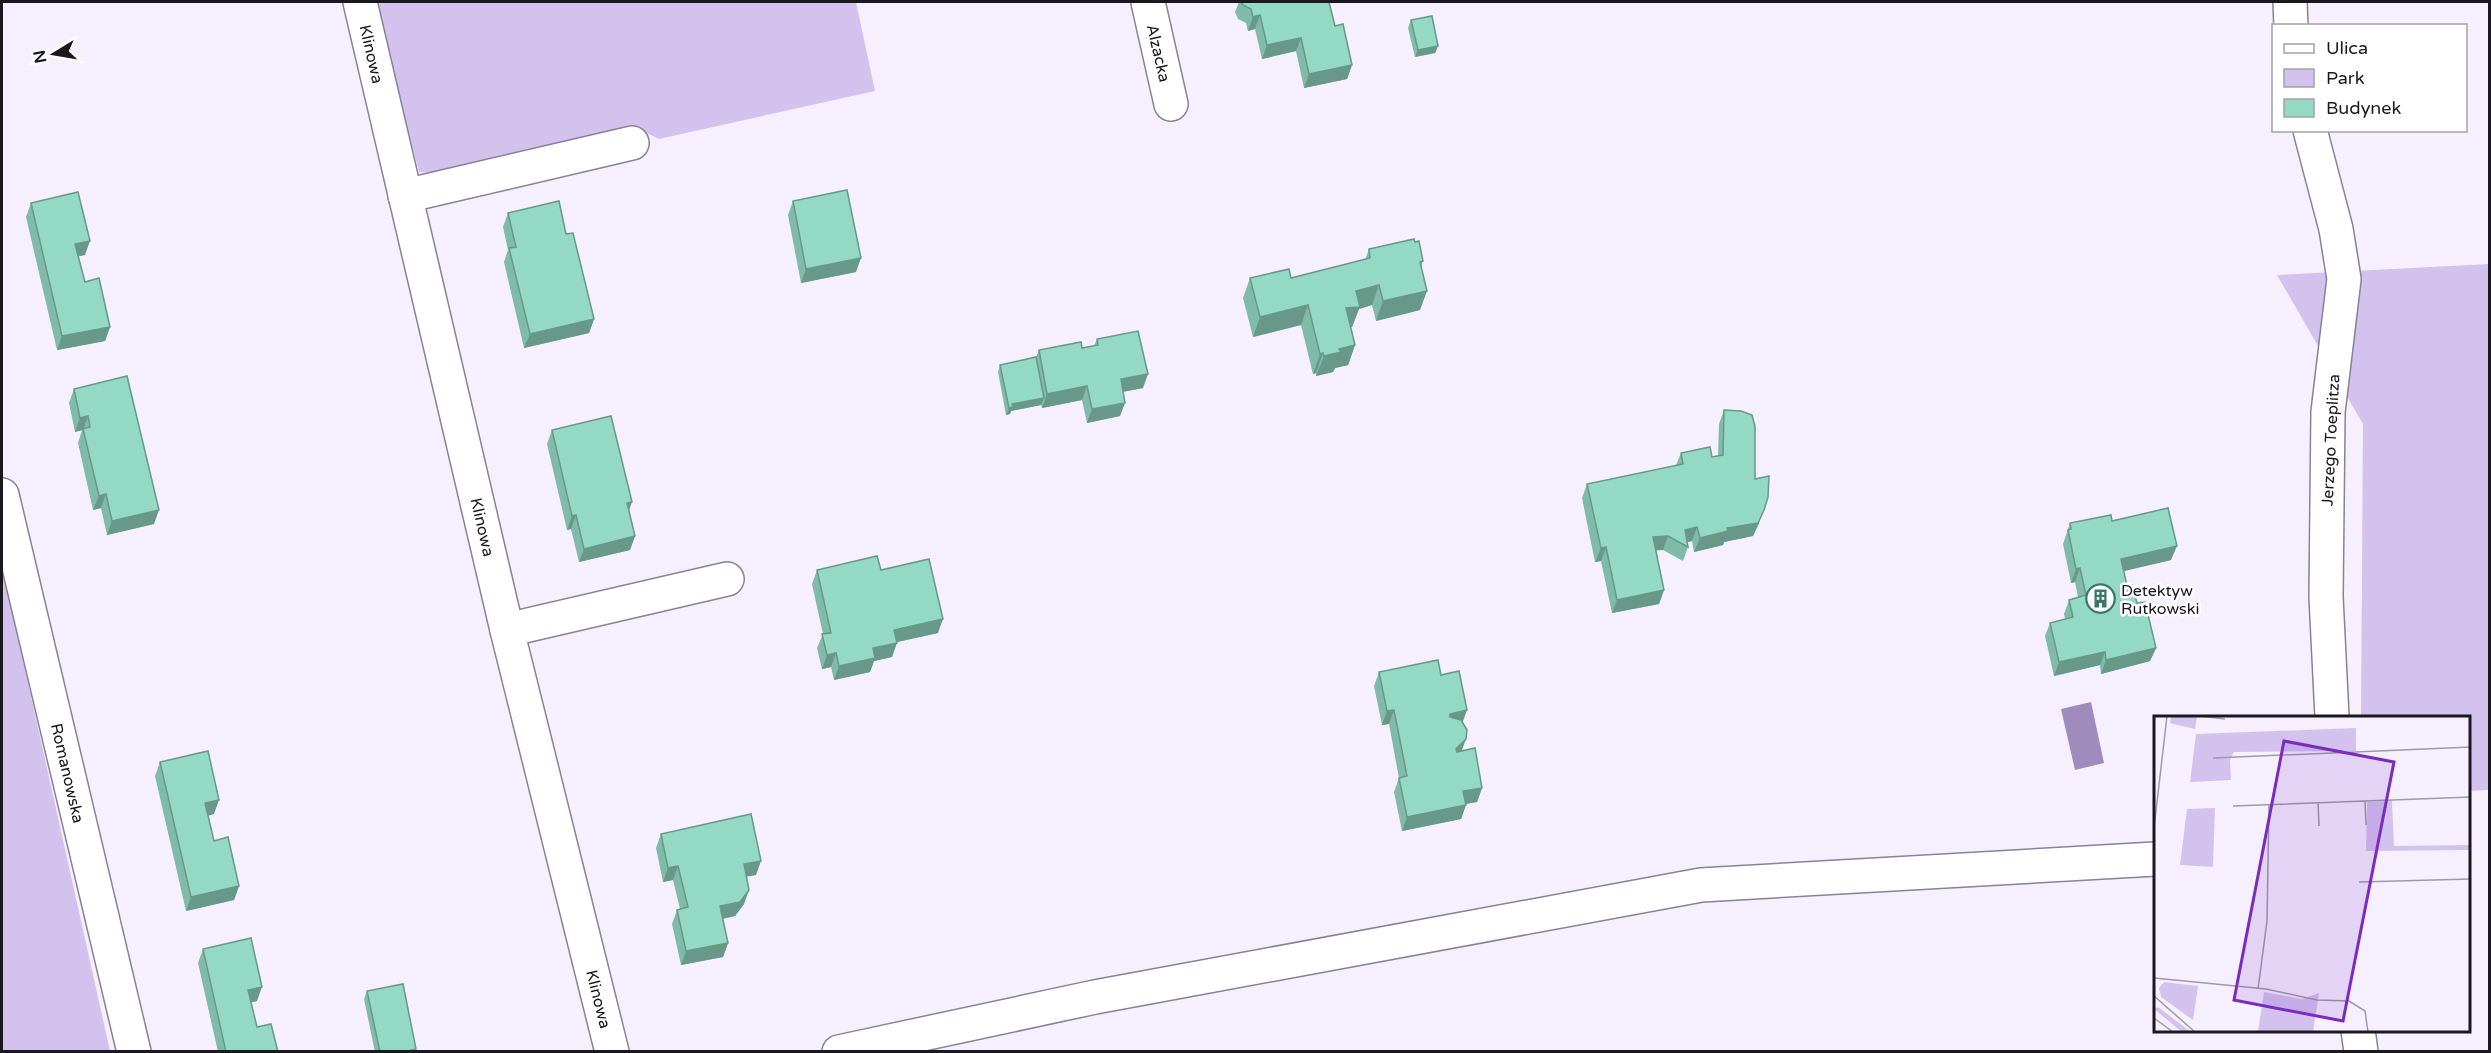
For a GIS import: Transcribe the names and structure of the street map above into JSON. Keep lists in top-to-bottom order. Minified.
{"streets":{"street":["Alzacka","Klinowa","Jerzego Toeplitza","Romanowska"]},"places":{"building":["Detektyw Rutkowski"]},"legend":["Ulica","Park","Budynek"],"north":"left"}
